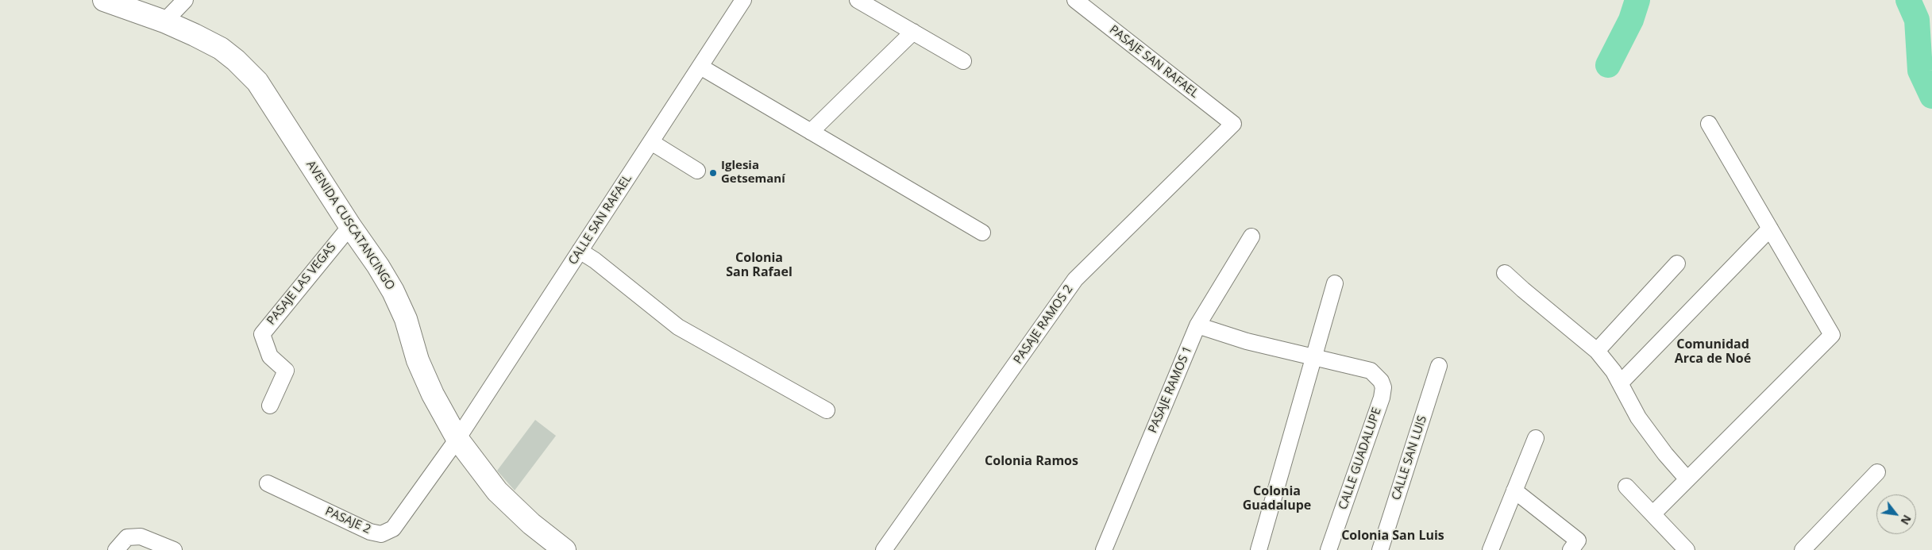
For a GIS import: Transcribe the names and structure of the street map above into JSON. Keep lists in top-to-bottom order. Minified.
{"streets":{"street":["PASAJE SAN RAFAEL","CALLE SAN RAFAEL","AVENIDA CUSCATANCINGO","PASAJE LAS VEGAS","PASAJE RAMOS 2","PASAJE RAMOS 1","CALLE SAN LUIS","CALLE GUADALUPE","PASAJE 2"]},"crossings":[["PASAJE SAN RAFAEL","PASAJE RAMOS 2"],["CALLE SAN RAFAEL","AVENIDA CUSCATANCINGO"],["CALLE SAN RAFAEL","PASAJE 2"],["AVENIDA CUSCATANCINGO","PASAJE LAS VEGAS"],["AVENIDA CUSCATANCINGO","PASAJE 2"]],"districts":["Colonia San Rafael","Comunidad Arca de Noé","Colonia Ramos","Colonia Guadalupe","Colonia San Luis"],"places":["Iglesia Getsemaní"],"north":"bottom right"}
